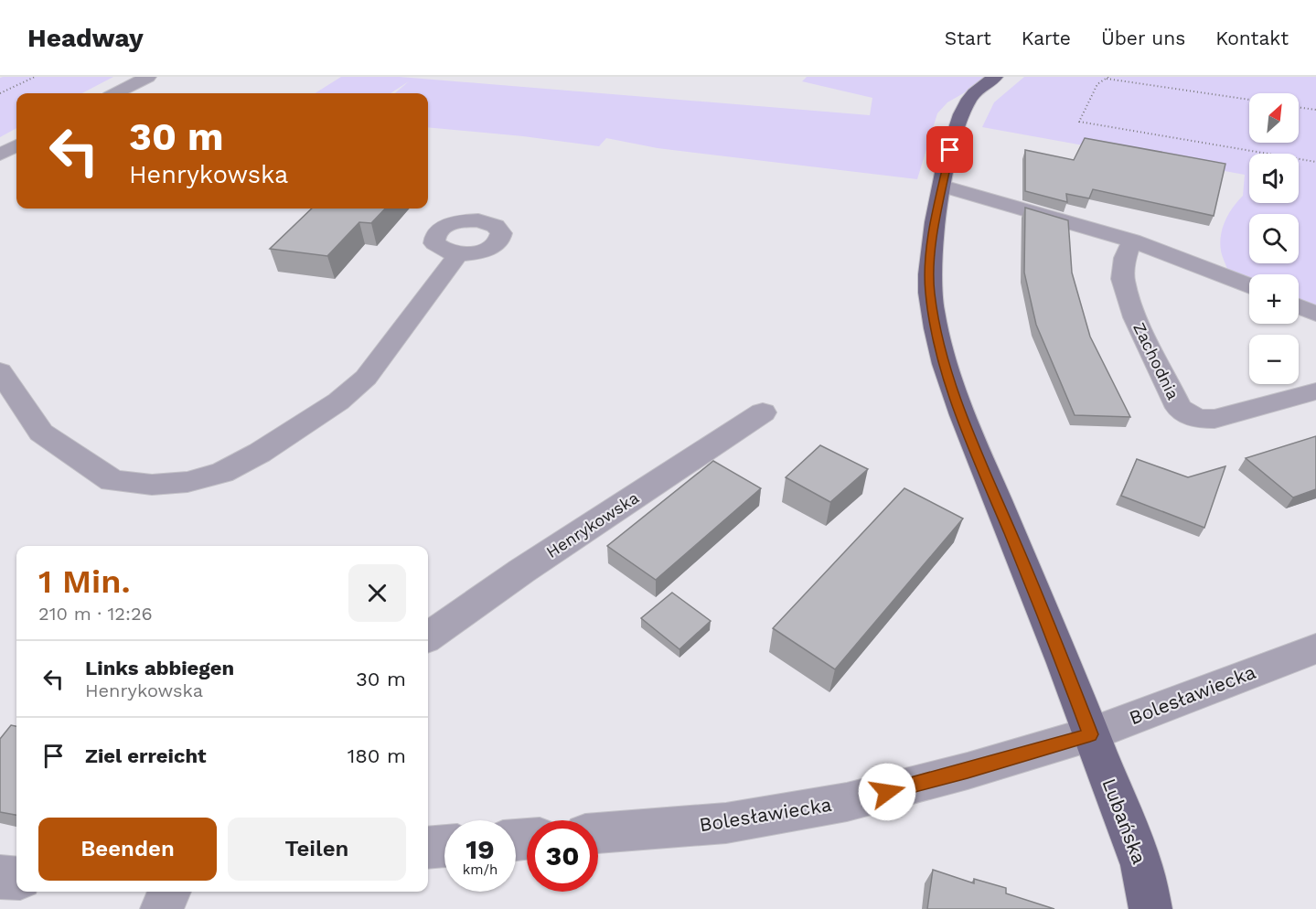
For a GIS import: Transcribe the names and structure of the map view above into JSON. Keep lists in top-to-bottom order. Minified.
{"streets":{"main road":["Lubańska"],"street":["Zachodnia","Henrykowska","Bolesławiecka"]},"crossings":[["Bolesławiecka","Lubańska"]],"north":"top right","page":{"header":"Headway","nav":["Start","Karte","Über uns","Kontakt"],"map_buttons":["+","−"],"turn":["30 m","Henrykowska"],"heading":["1 Min.","210 m · 12:26"],"list":[{"name":"Links abbiegen","note":"Henrykowska","value":"30 m"},{"name":"Ziel erreicht","value":"180 m"}],"buttons":["Beenden","Teilen"],"speed":"19 km/h","limit":"30"}}
